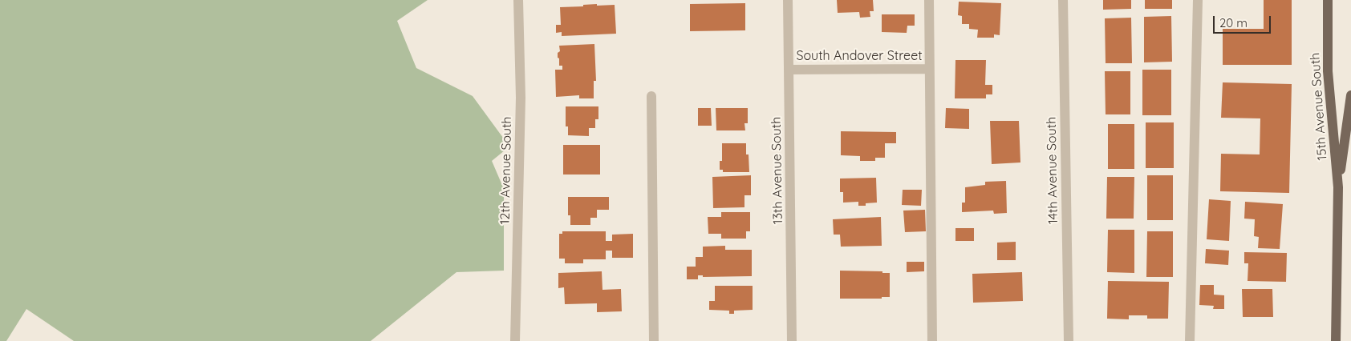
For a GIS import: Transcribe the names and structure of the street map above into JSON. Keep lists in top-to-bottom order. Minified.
{"streets":{"main road":["15th Avenue South"],"street":["South Andover Street","12th Avenue South","13th Avenue South","14th Avenue South"]},"crossings":[["South Andover Street","13th Avenue South"]],"scale_bar":"20 m"}
